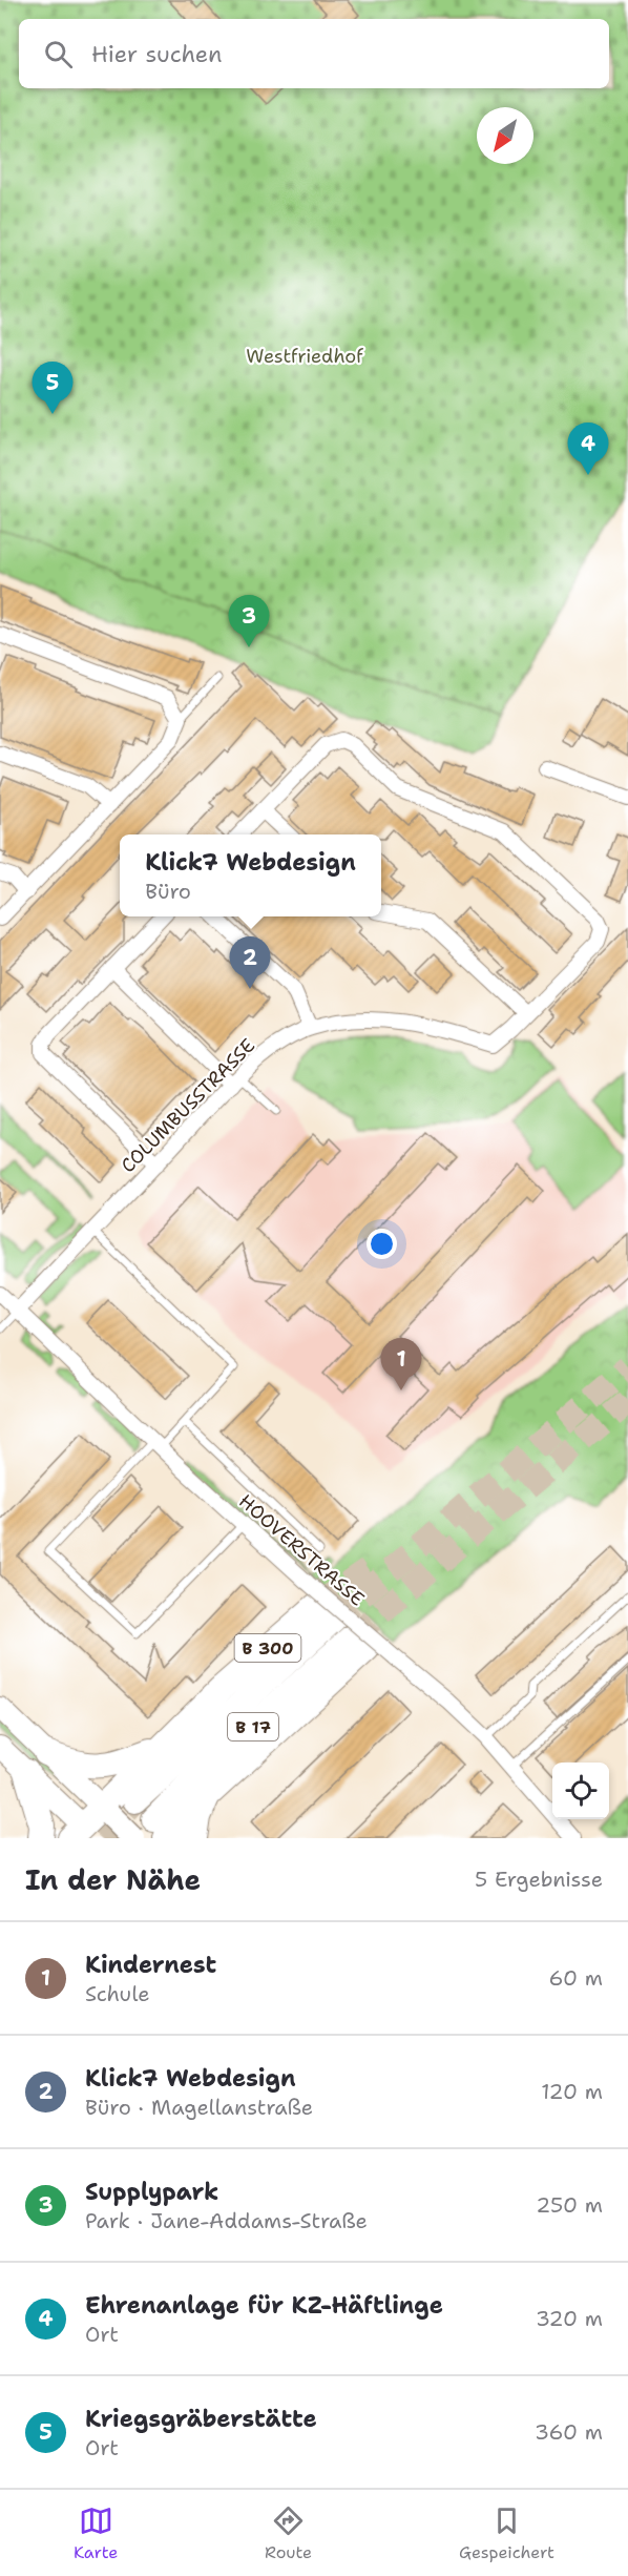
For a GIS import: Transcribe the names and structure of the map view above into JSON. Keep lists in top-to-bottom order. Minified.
{"streets":{"highway":["B 300","B 17"],"street":["COLUMBUSSTRASSE","HOOVERSTRASSE"]},"crossings":[["COLUMBUSSTRASSE","HOOVERSTRASSE"],["HOOVERSTRASSE","B 300"],["HOOVERSTRASSE","B 17"],["B 300","B 17"]],"parks":["Westfriedhof"],"north":"bottom left","page":{"search":"Hier suchen","pins":["5","4","3","2","1"],"popup":["Klick7 Webdesign","Büro"],"heading":["In der Nähe","5 Ergebnisse"],"list":[{"mark":"1","name":"Kindernest","note":"Schule","value":"60 m"},{"mark":"2","name":"Klick7 Webdesign","note":"Büro · Magellanstraße","value":"120 m"},{"mark":"3","name":"Supplypark","note":"Park · Jane-Addams-Straße","value":"250 m"},{"mark":"4","name":"Ehrenanlage für KZ-Häftlinge","note":"Ort","value":"320 m"},{"mark":"5","name":"Kriegsgräberstätte","note":"Ort","value":"360 m"}],"nav":["Karte","Route","Gespeichert"]}}
